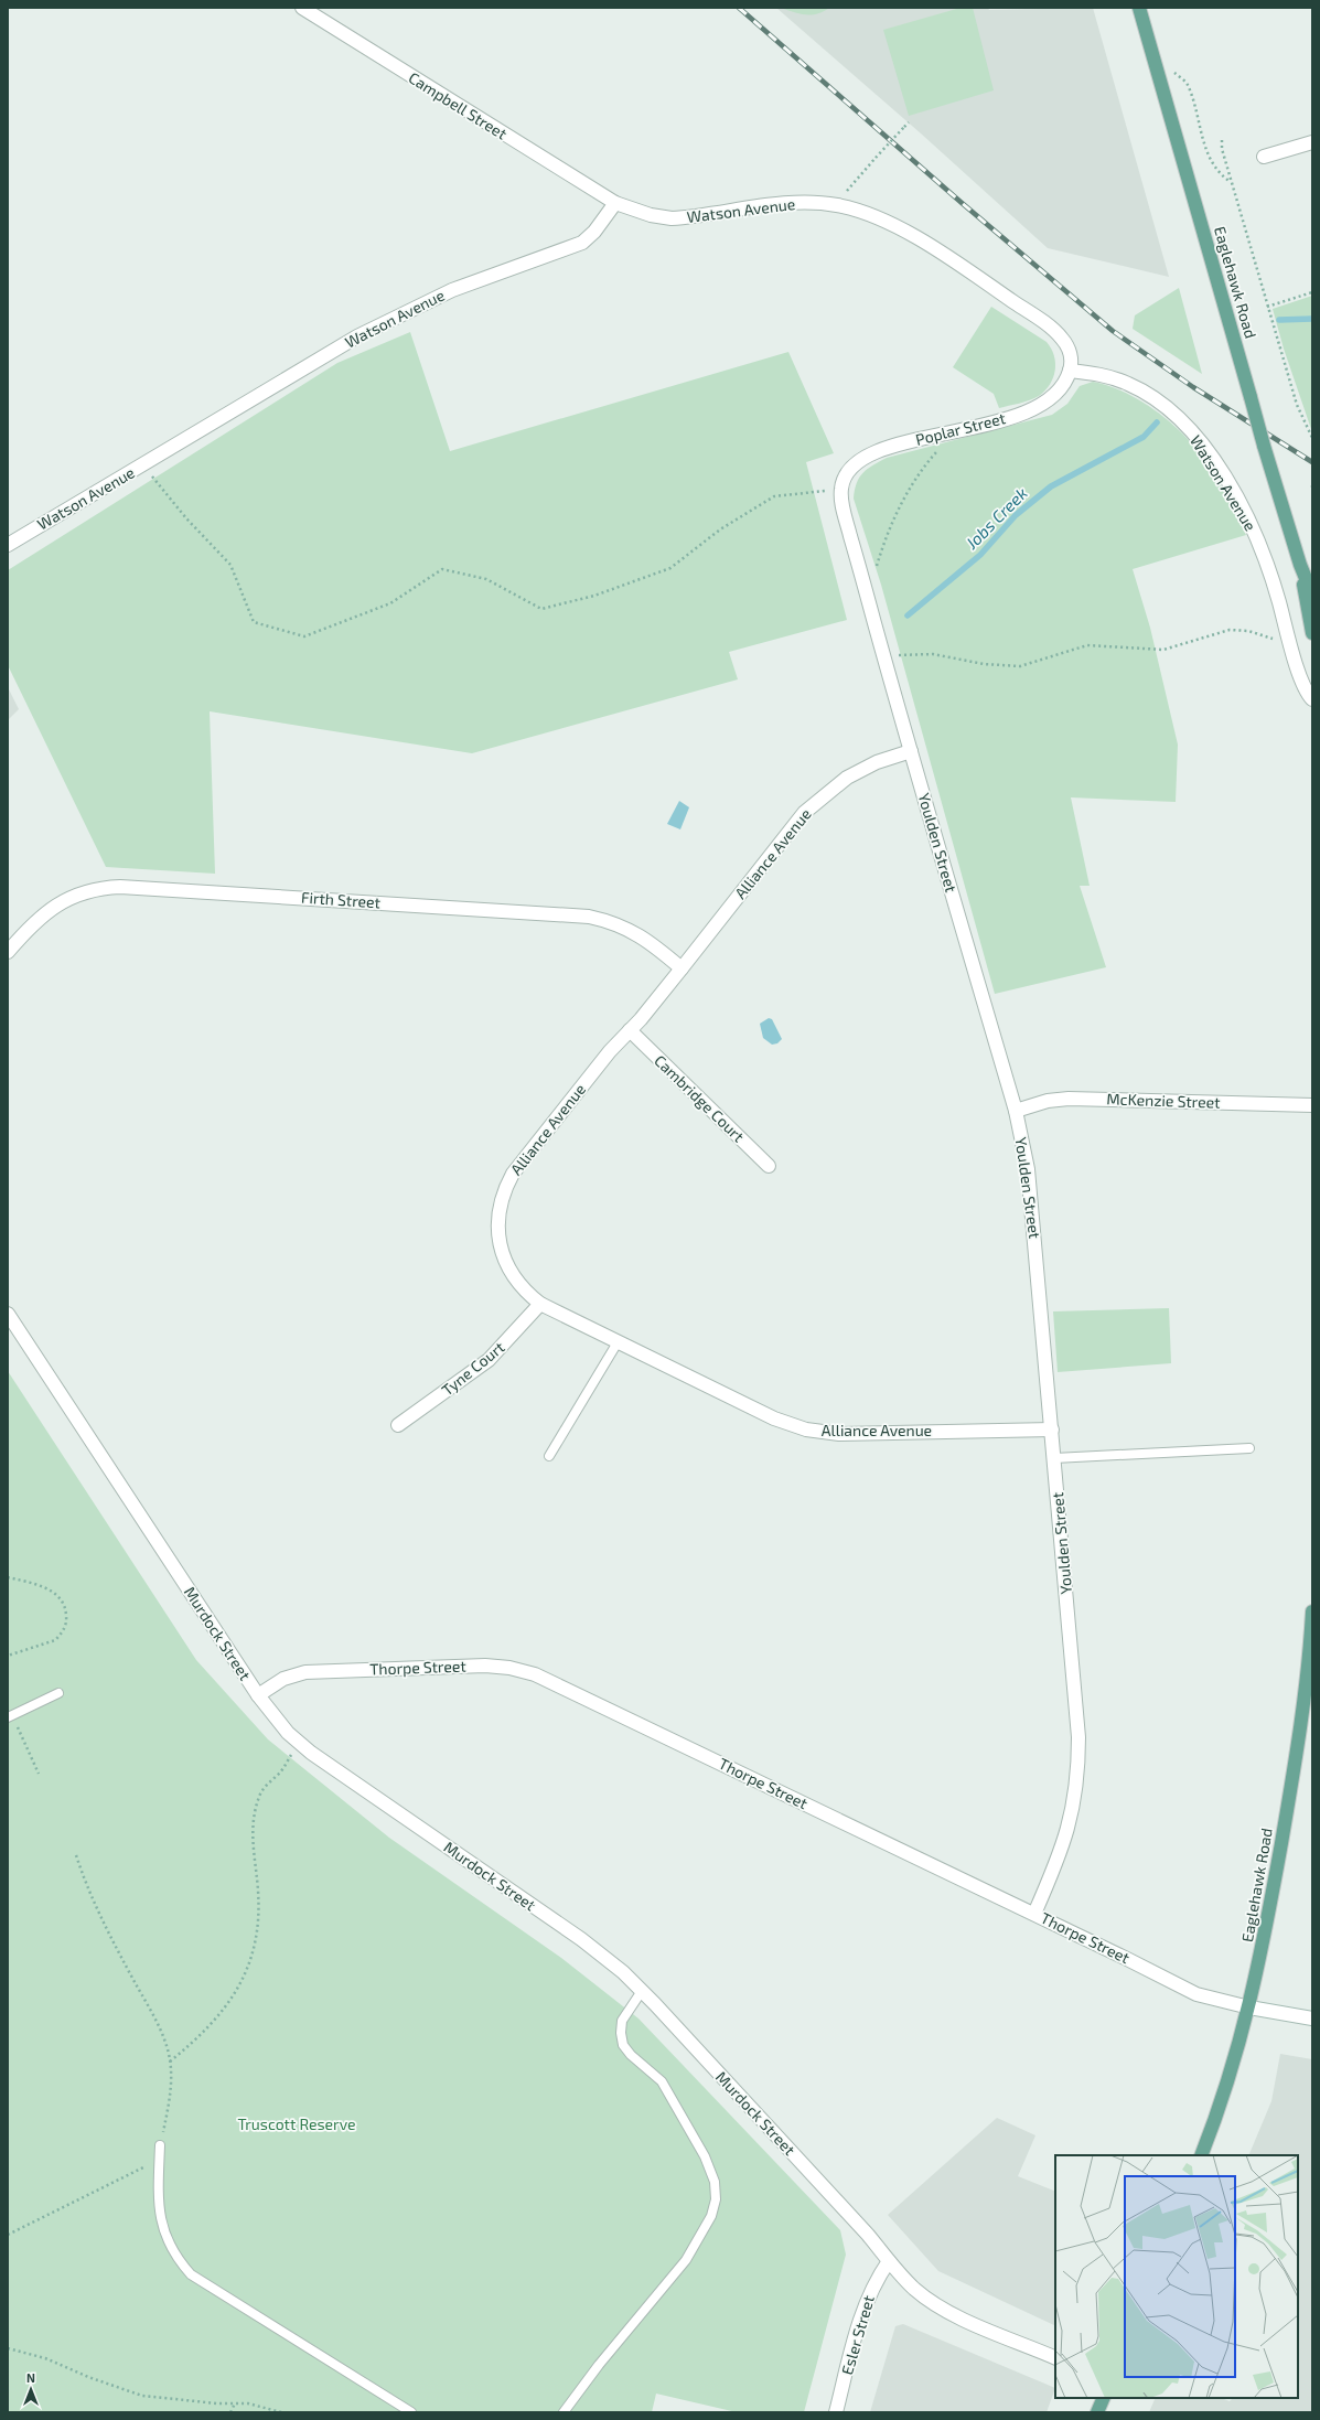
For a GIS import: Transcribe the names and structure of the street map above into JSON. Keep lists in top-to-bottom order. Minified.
{"streets":{"main road":["Eaglehawk Road"],"street":["Campbell Street","Watson Avenue","Poplar Street","Youlden Street","Alliance Avenue","Firth Street","Cambridge Court","McKenzie Street","Tyne Court","Murdock Street","Thorpe Street","Esler Street"]},"crossings":[["Campbell Street","Watson Avenue"],["Watson Avenue","Poplar Street"],["Eaglehawk Road","Thorpe Street"],["Poplar Street","Youlden Street"],["Youlden Street","Alliance Avenue"],["Youlden Street","McKenzie Street"],["Youlden Street","Thorpe Street"],["Alliance Avenue","Firth Street"],["Alliance Avenue","Cambridge Court"],["Alliance Avenue","Tyne Court"],["Murdock Street","Thorpe Street"],["Murdock Street","Esler Street"]],"water":["Jobs Creek"],"parks":["Truscott Reserve"],"north":"top"}
